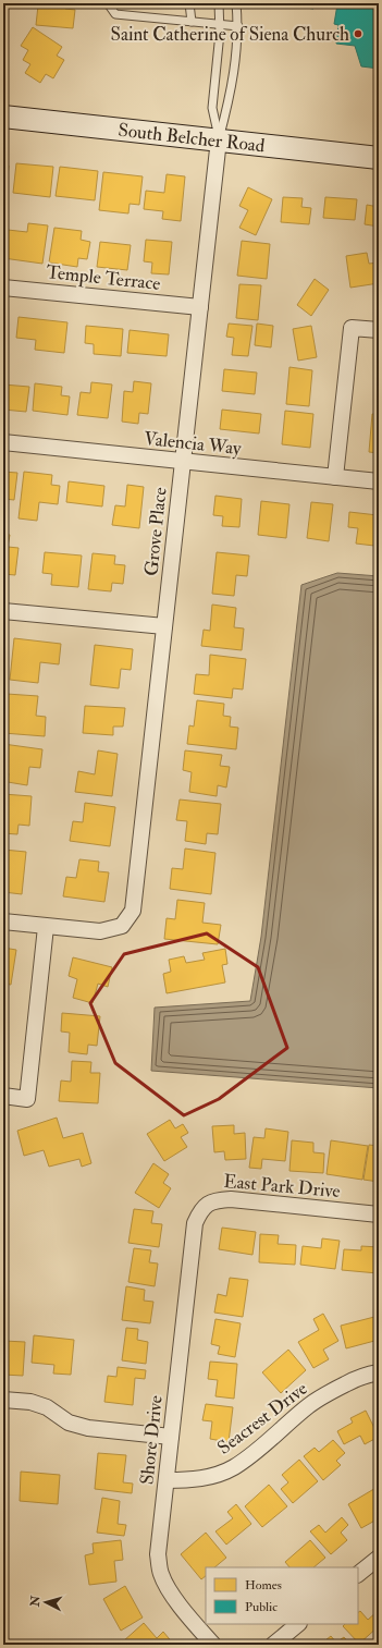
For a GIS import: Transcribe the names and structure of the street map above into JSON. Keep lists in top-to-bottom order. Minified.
{"streets":{"main road":["South Belcher Road"],"street":["Temple Terrace","Valencia Way","Grove Place","East Park Drive","Seacrest Drive","Shore Drive"]},"crossings":[["South Belcher Road","Grove Place"],["Temple Terrace","Grove Place"],["Valencia Way","Grove Place"],["East Park Drive","Shore Drive"],["Seacrest Drive","Shore Drive"]],"places":["Saint Catherine of Siena Church"],"legend":["Homes","Public"],"north":"left"}
